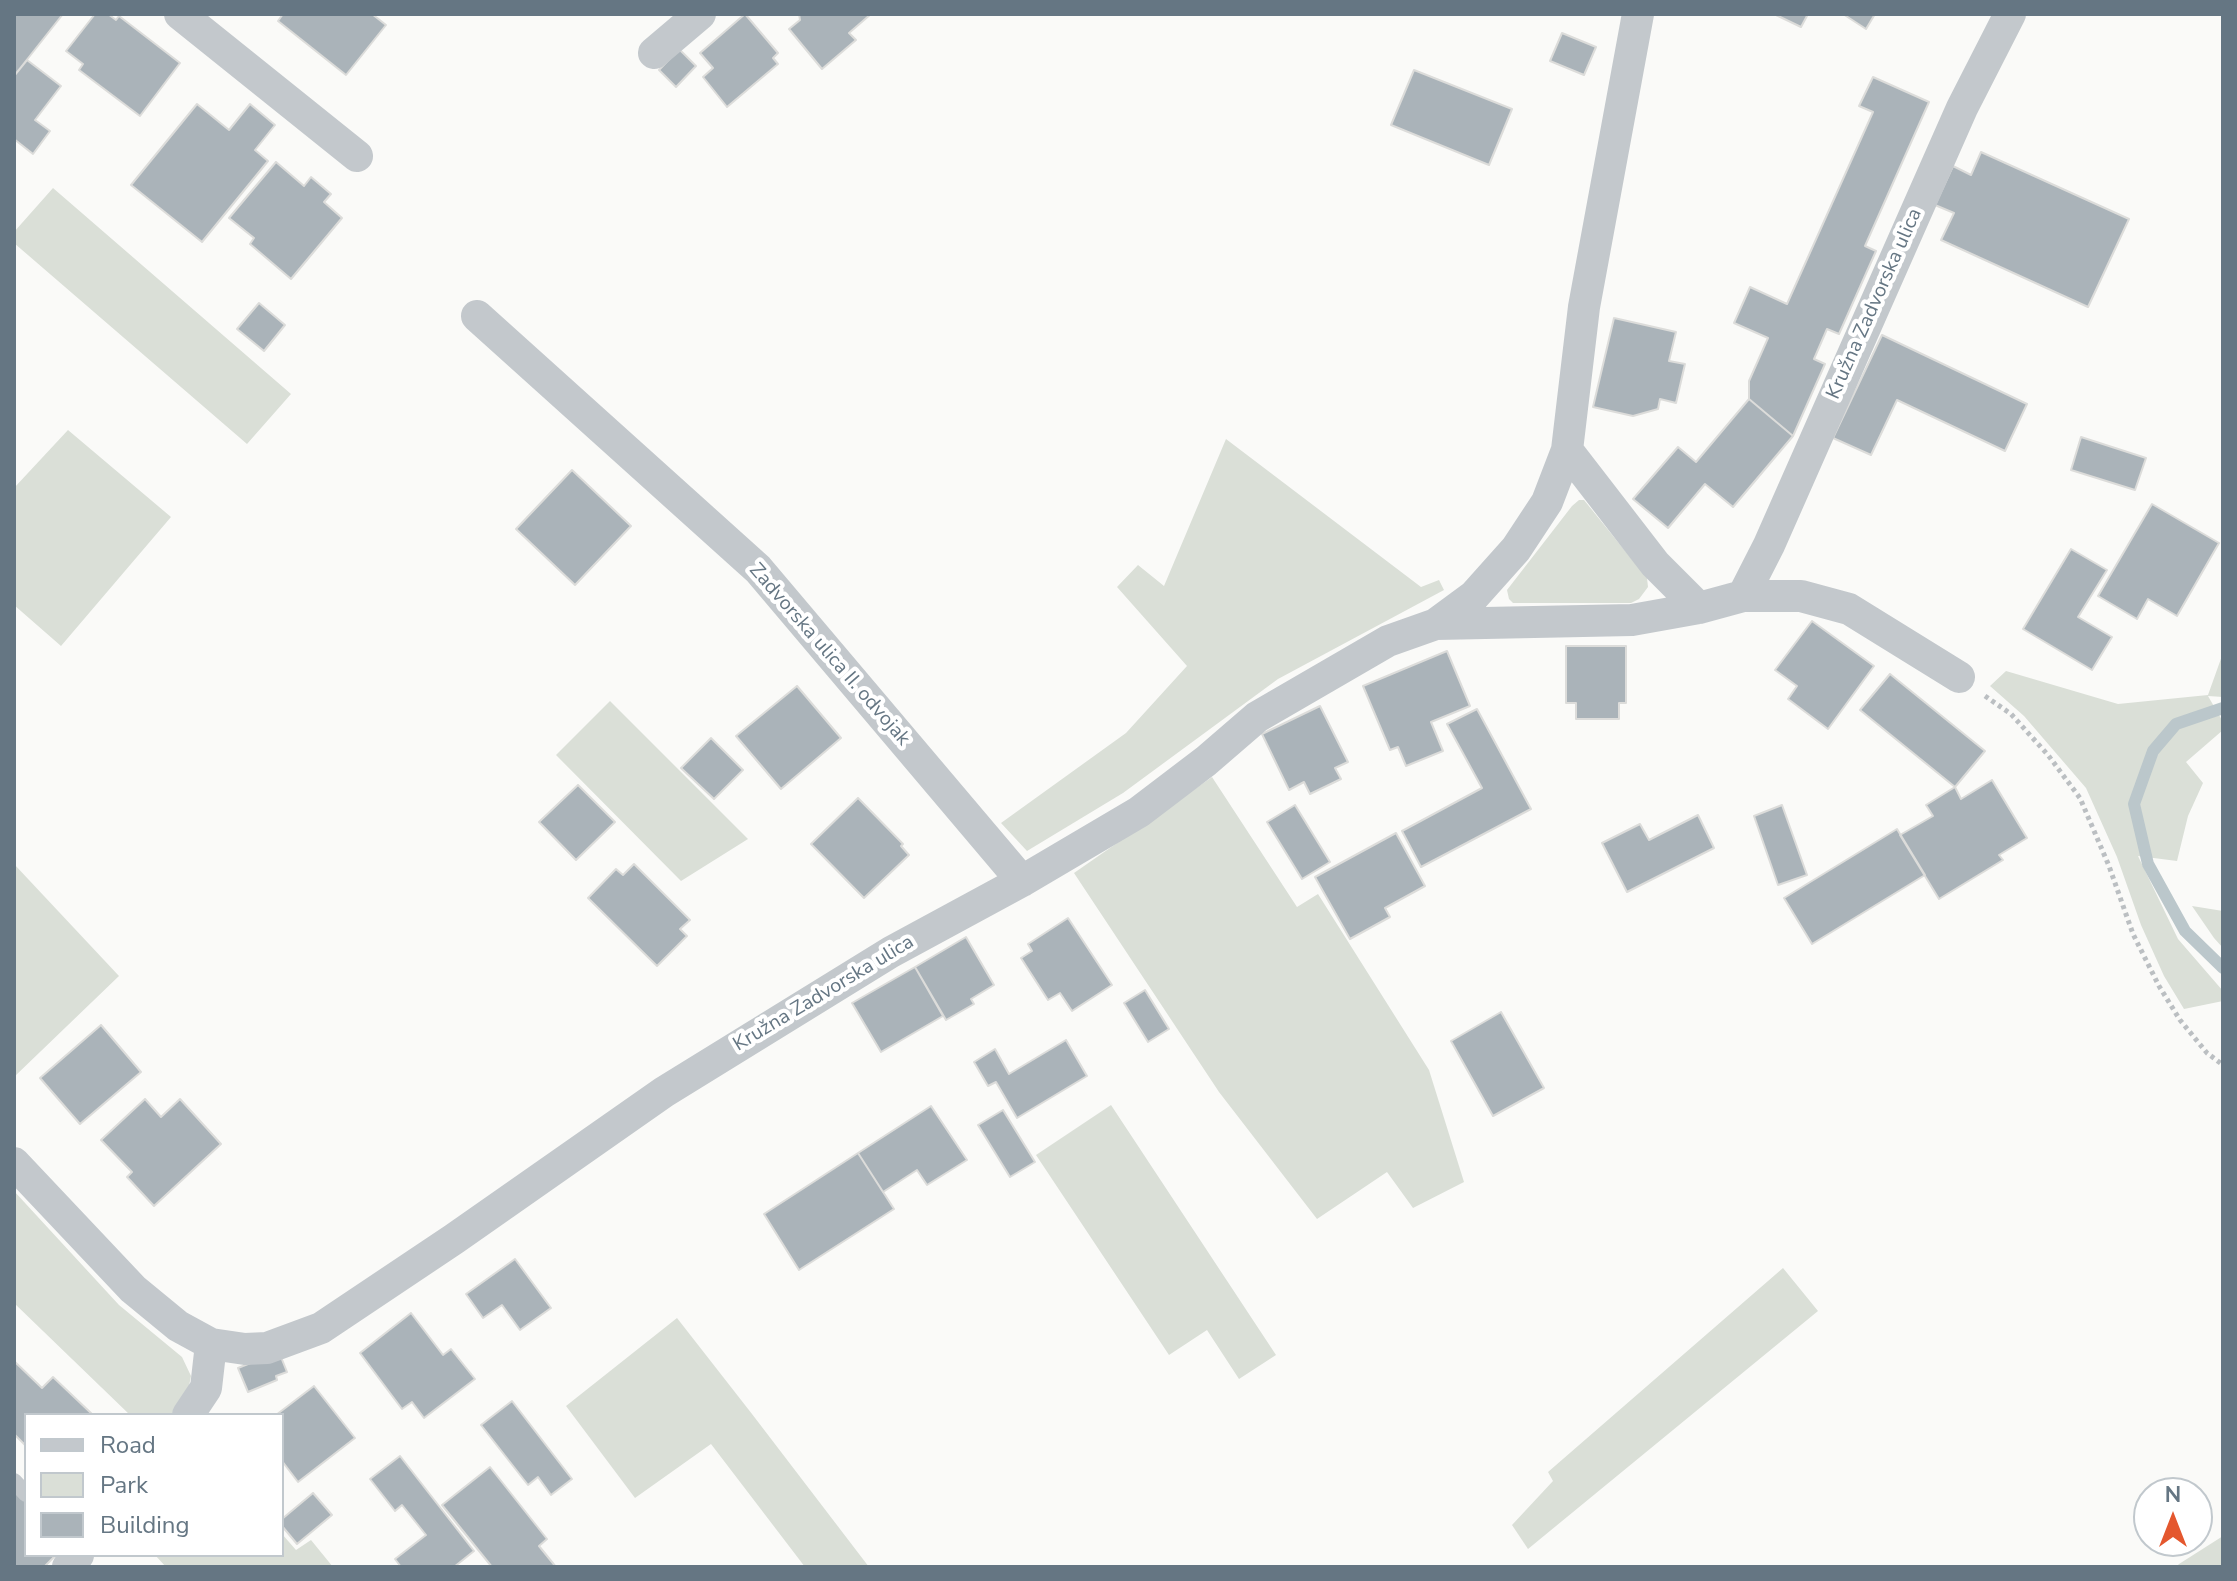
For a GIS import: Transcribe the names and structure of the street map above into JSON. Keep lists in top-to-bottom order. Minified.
{"streets":{"street":["Kružna Zadvorska ulica","Zadvorska ulica II. odvojak"]},"crossings":[["Kružna Zadvorska ulica","Zadvorska ulica II. odvojak"]],"legend":["Road","Park","Building"],"north":"top"}
